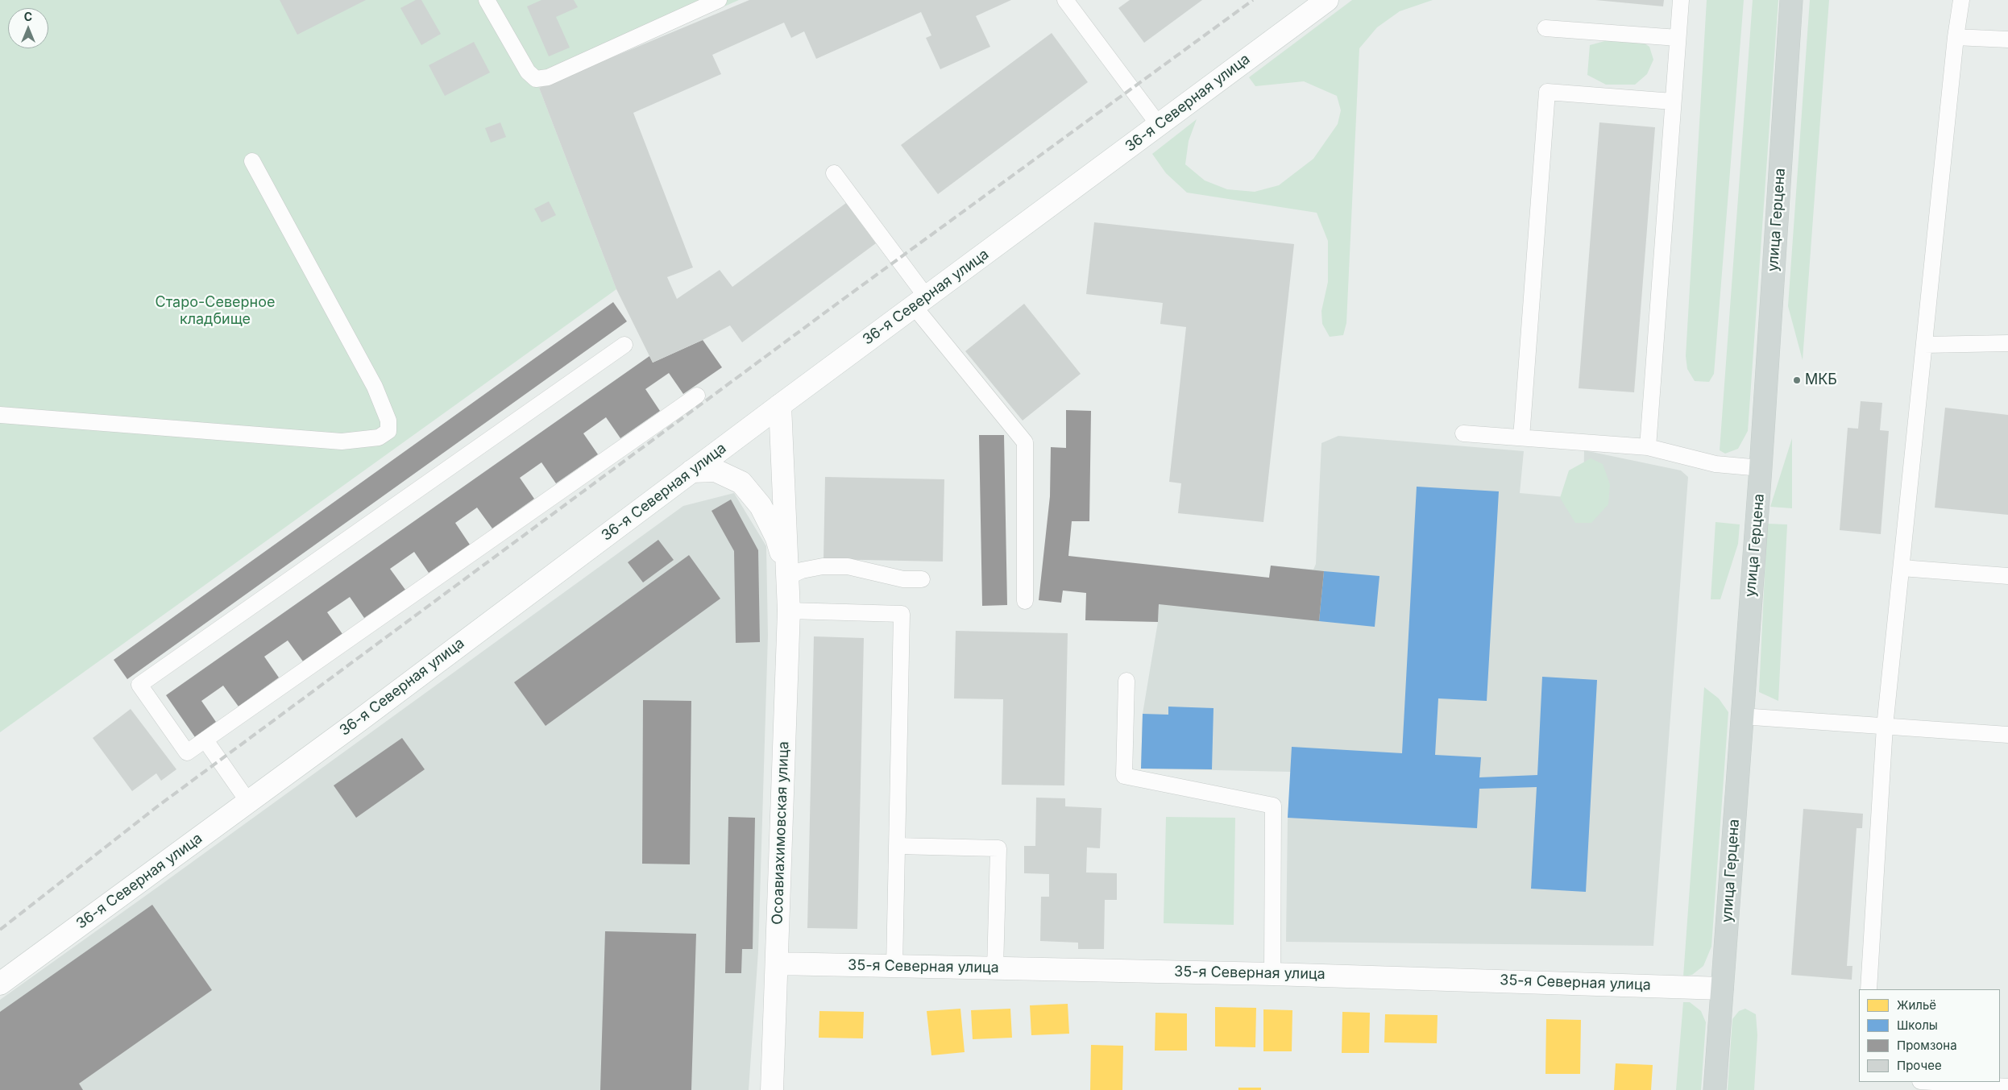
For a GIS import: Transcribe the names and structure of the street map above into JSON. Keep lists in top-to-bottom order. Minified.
{"streets":{"main road":["улица Герцена"],"street":["36-я Северная улица","Осоавиахимовская улица","35-я Северная улица"]},"crossings":[["36-я Северная улица","Осоавиахимовская улица"],["улица Герцена","35-я Северная улица"],["Осоавиахимовская улица","35-я Северная улица"]],"parks":["Старо-Северное кладбище"],"places":["МКБ"],"legend":["Жильё","Школы","Промзона","Прочее"],"north":"top"}
